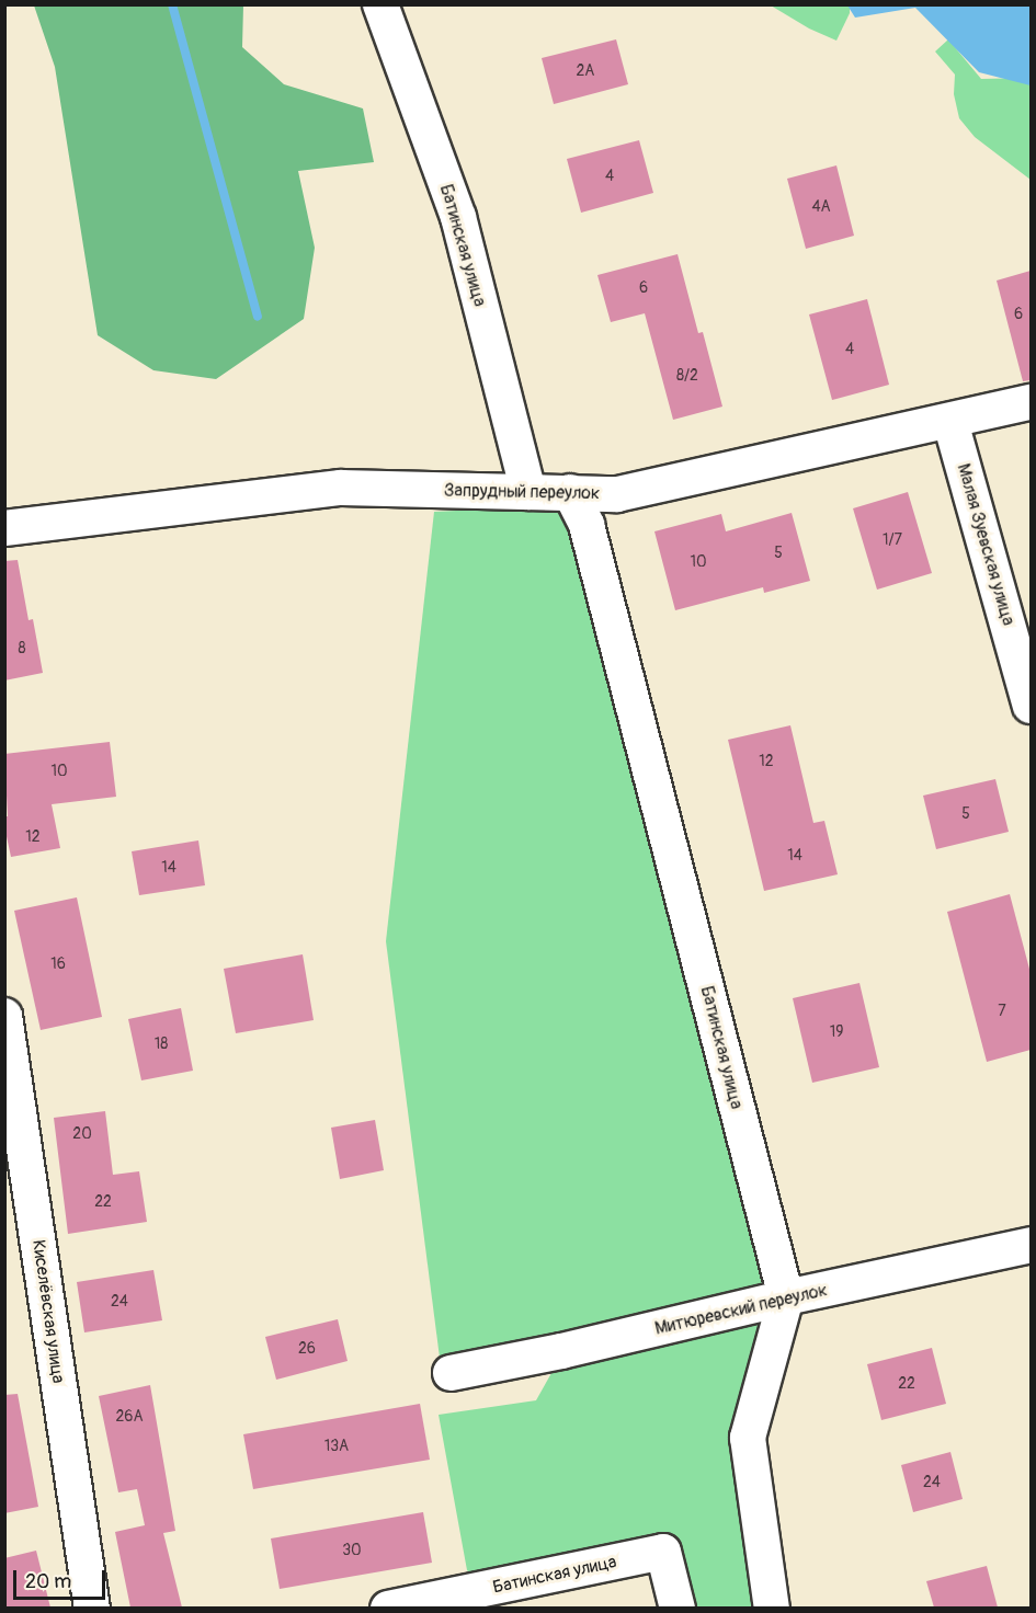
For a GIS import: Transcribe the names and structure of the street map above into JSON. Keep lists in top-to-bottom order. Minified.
{"streets":{"street":["Батинская улица","Запрудный переулок","Малая Зуевская улица","Митюревский переулок","Киселёвская улица"]},"crossings":[["Батинская улица","Запрудный переулок"],["Батинская улица","Митюревский переулок"],["Запрудный переулок","Малая Зуевская улица"]],"house_numbers":["2А","4","4А","6","6","4","8/2","1/7","5","10","8","12","10","5","12","14","14","16","7","19","18","20","22","24","26","22","26А","13А","24","30"],"scale_bar":"20 m"}
